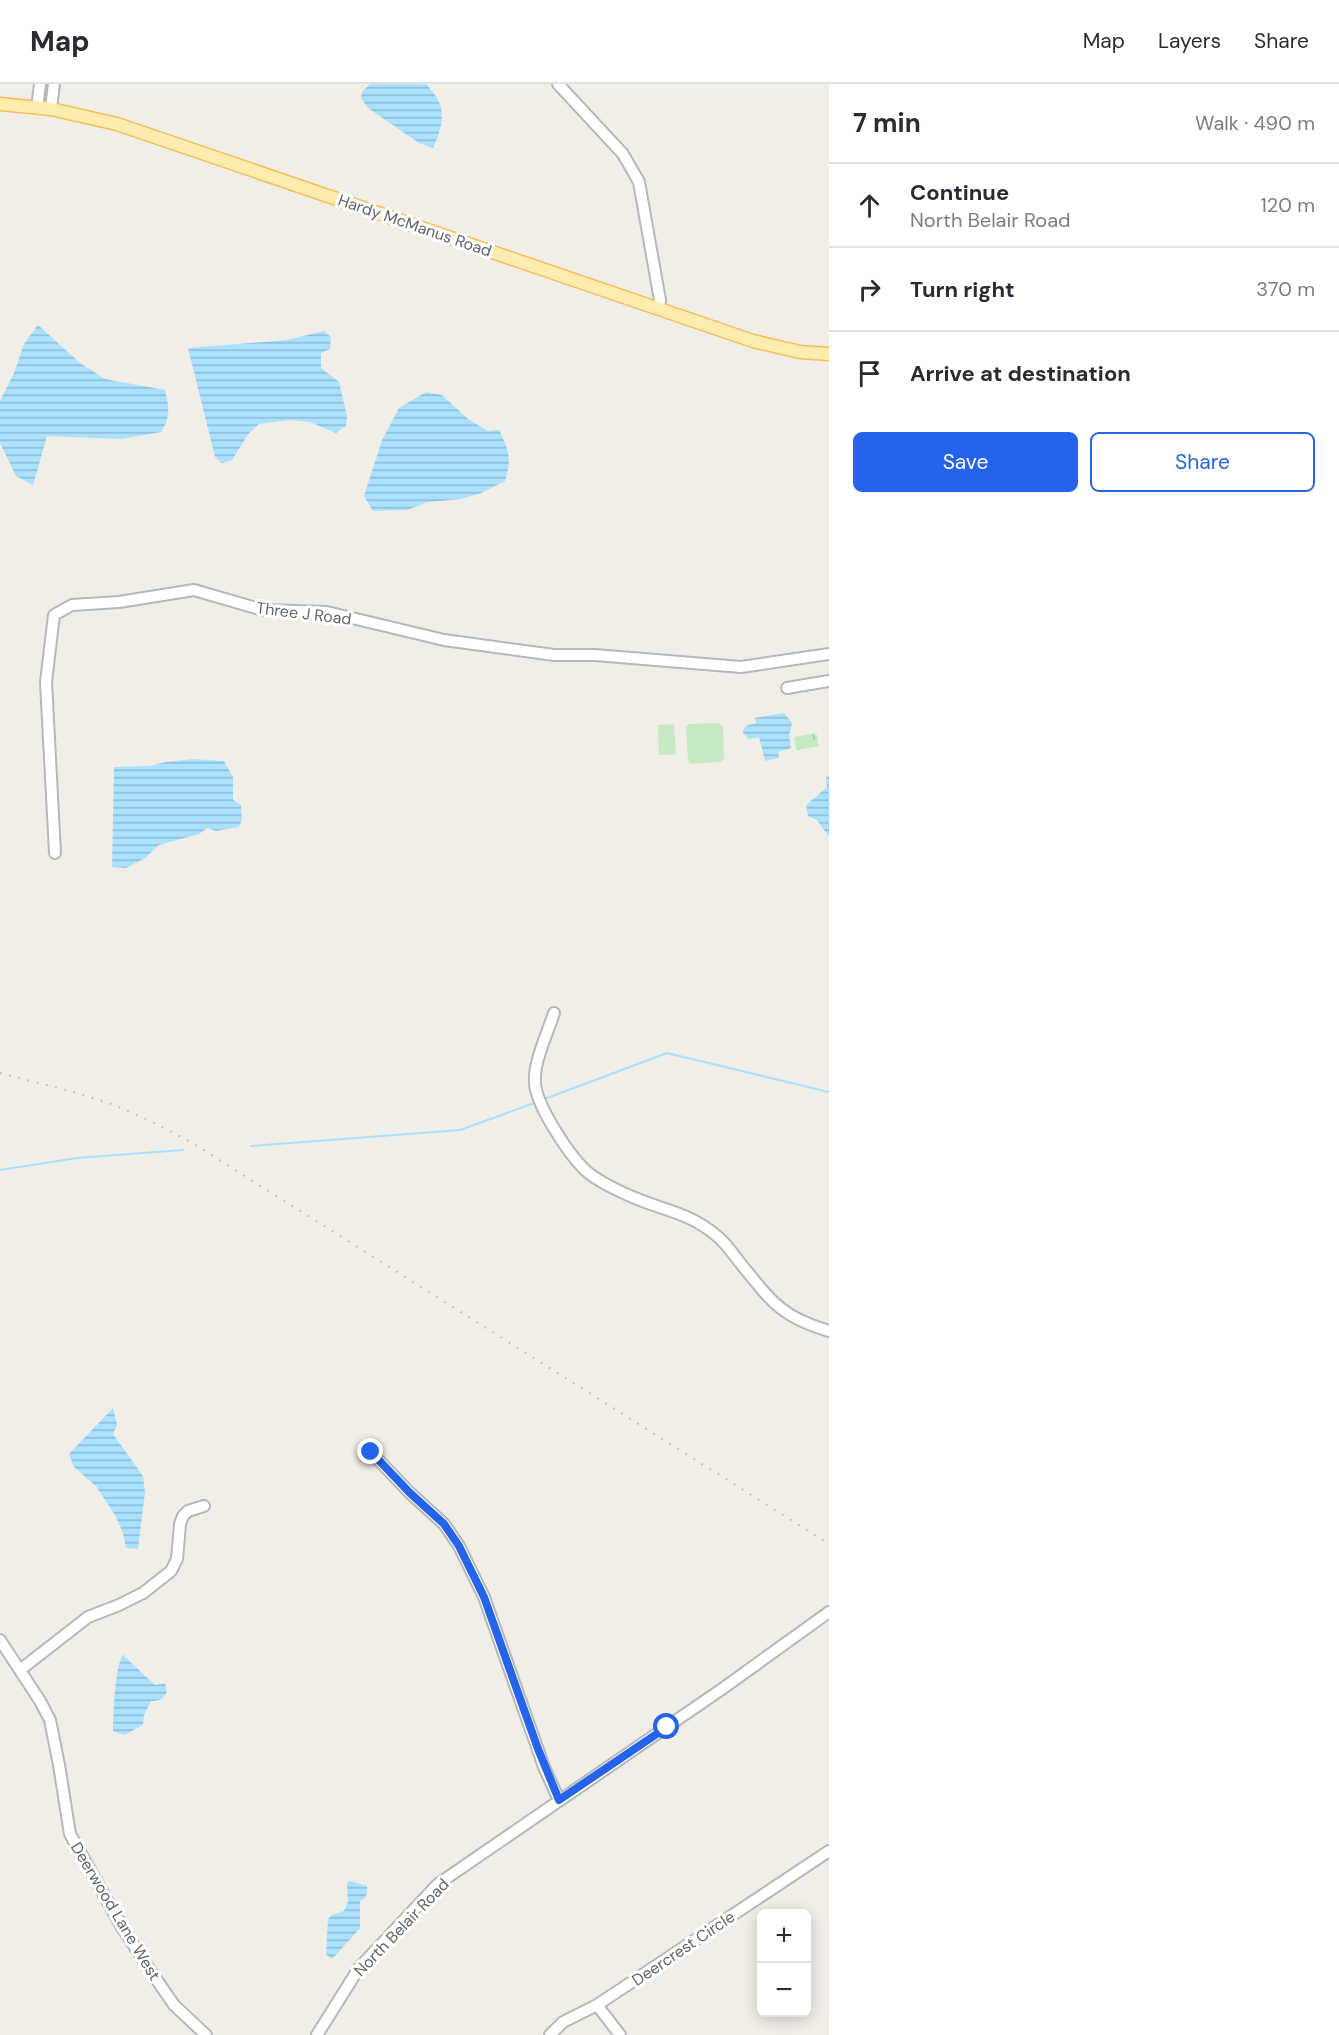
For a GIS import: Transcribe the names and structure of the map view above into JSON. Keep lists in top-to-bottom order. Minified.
{"streets":{"main road":["Hardy McManus Road"],"street":["Three J Road","Deerwood Lane West","North Belair Road","Deercrest Circle"]},"page":{"header":"Map","nav":["Map","Layers","Share"],"heading":["7 min","Walk · 490 m"],"list":[["Continue","North Belair Road","120 m"],["Turn right","370 m"],"Arrive at destination"],"buttons":["Save","Share"],"map_buttons":["+","−"]}}
